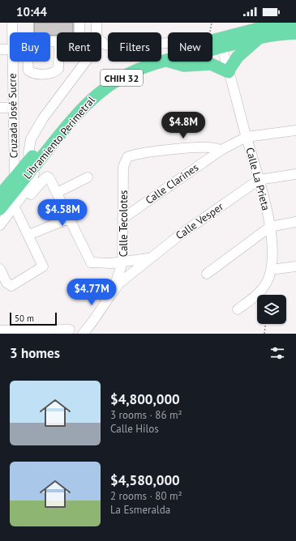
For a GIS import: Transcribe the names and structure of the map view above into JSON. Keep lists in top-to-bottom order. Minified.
{"streets":{"main road":["CHIH 32","Libramiento Perimetral"],"street":["Cruzada José Sucre","Calle La Prieta","Calle Clarines","Calle Vesper","Calle Tecolotes"]},"crossings":[["Cruzada José Sucre","Libramiento Perimetral"],["Libramiento Perimetral","Calle La Prieta"],["Calle La Prieta","Calle Clarines"],["Calle La Prieta","Calle Vesper"],["Calle Clarines","Calle Tecolotes"],["Calle Vesper","Calle Tecolotes"]],"scale_bar":"50 m","page":{"status":"10:44","chip":["Buy","Rent","Filters","New"],"price":["$4.8M","$4.58M","$4.77M"],"scale":"50 m","heading":"3 homes","list":[{"name":"$4,800,000","note":"3 rooms · 86 m² · Calle Hilos"},{"name":"$4,580,000","note":"2 rooms · 80 m² · La Esmeralda"}]}}
